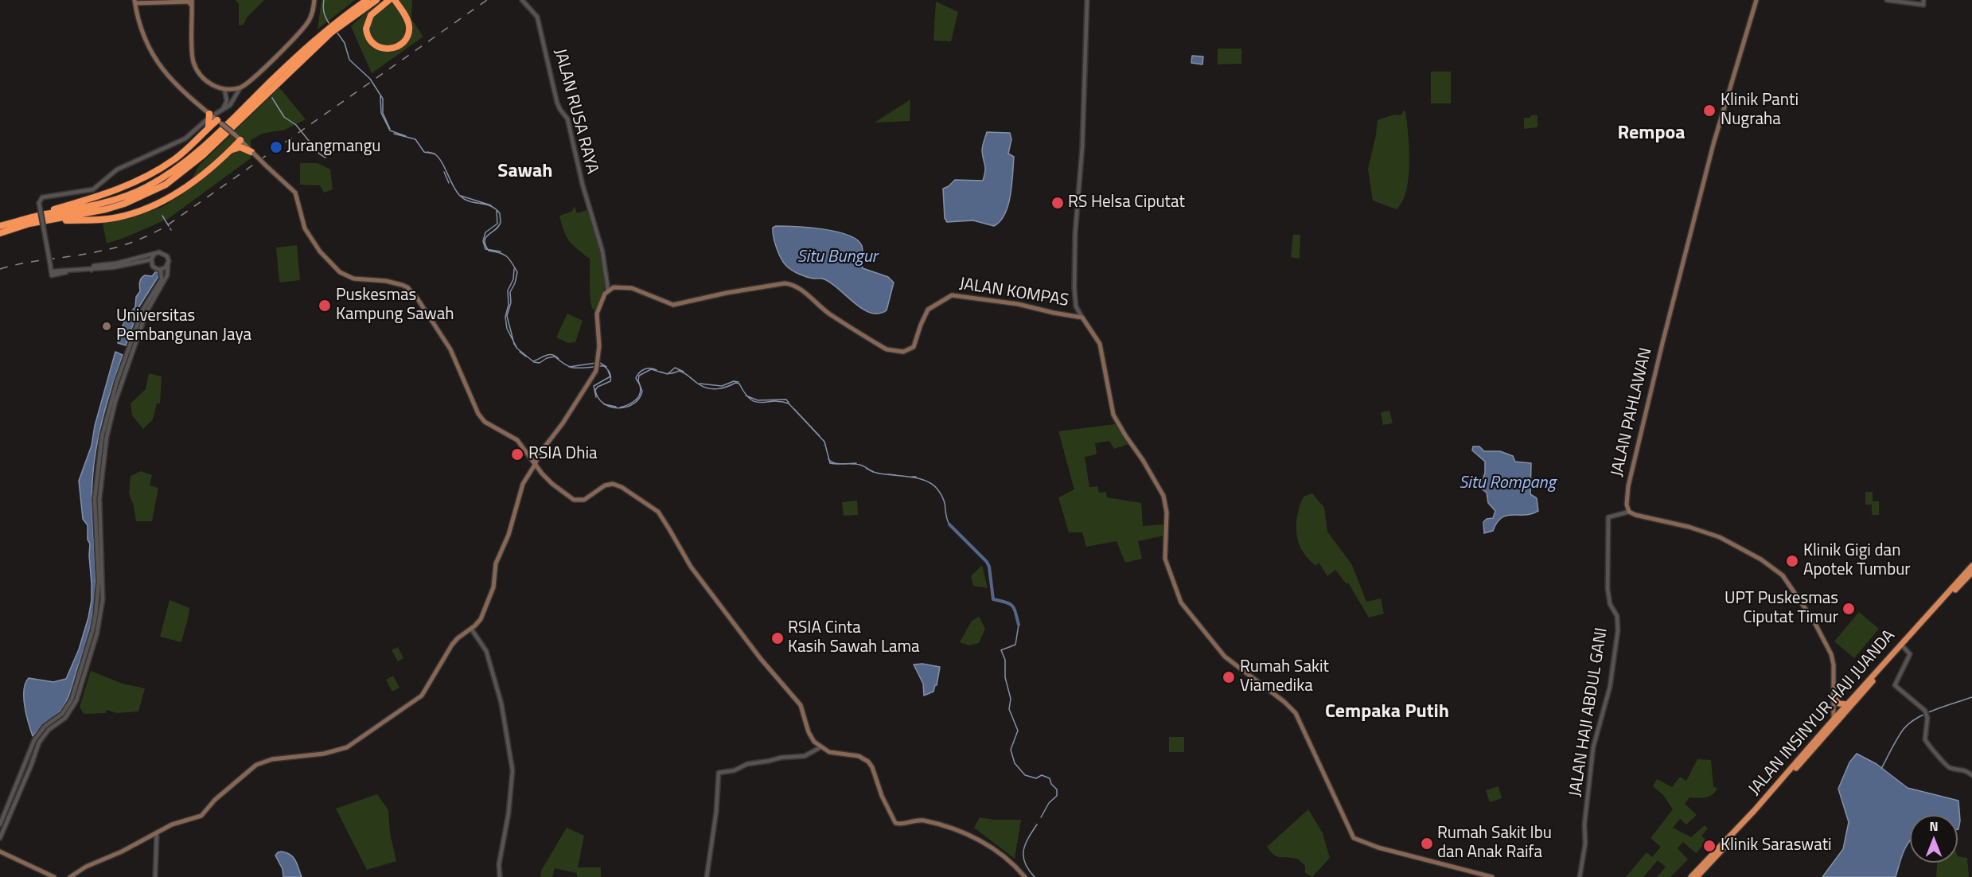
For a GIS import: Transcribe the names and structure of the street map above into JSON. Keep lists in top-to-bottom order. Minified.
{"streets":{"highway":["JALAN INSINYUR HAJI JUANDA"],"main road":["JALAN KOMPAS","JALAN PAHLAWAN"],"street":["JALAN RUSA RAYA","JALAN HAJI ABDUL GANI"]},"crossings":[["JALAN RUSA RAYA","JALAN KOMPAS"],["JALAN PAHLAWAN","JALAN HAJI ABDUL GANI"]],"districts":["Rempoa","Sawah","Cempaka Putih"],"water":["Situ Bungur","Situ Rompang"],"places":["Klinik Panti Nugraha","Jurangmangu","RS Helsa Ciputat","Puskesmas Kampung Sawah","Universitas Pembangunan Jaya","RSIA Dhia","Klinik Gigi dan Apotek Tumbur","UPT Puskesmas Ciputat Timur","RSIA Cinta Kasih Sawah Lama","Rumah Sakit Viamedika","Rumah Sakit Ibu dan Anak Raifa","Klinik Saraswati"],"north":"top"}
